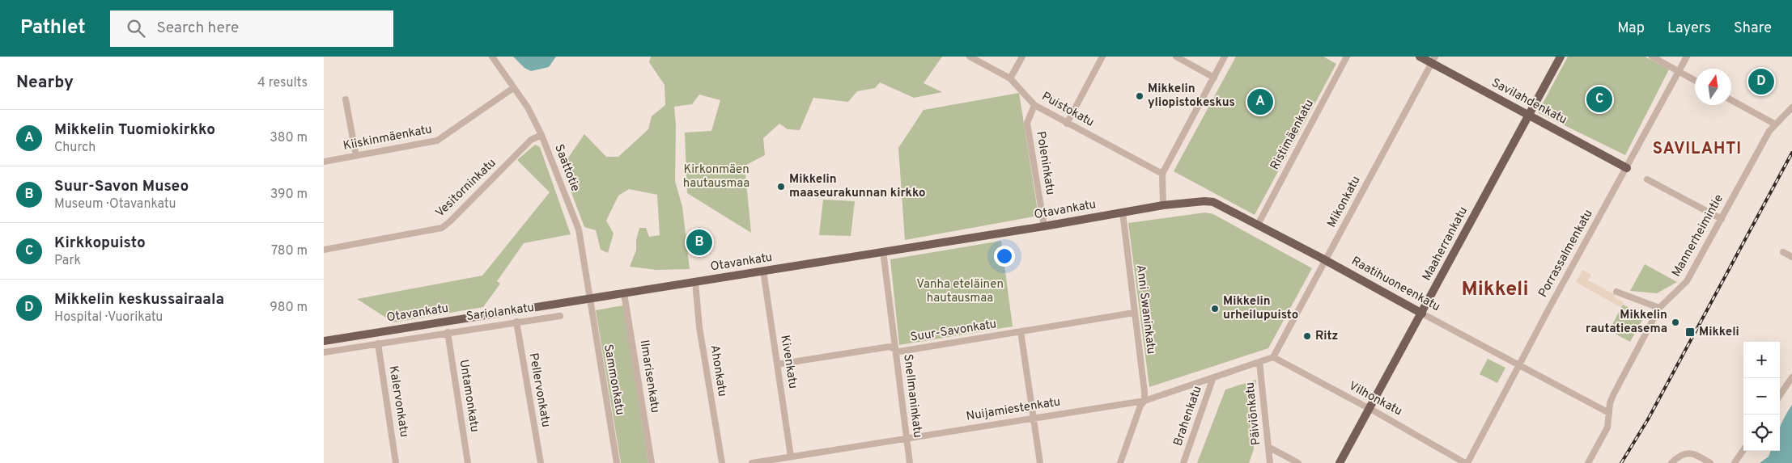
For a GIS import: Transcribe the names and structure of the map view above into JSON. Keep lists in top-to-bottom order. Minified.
{"streets":{"main road":["Savilahdenkatu","Otavankatu","Maaherrankatu","Raatihuoneenkatu"],"street":["Puistokatu","Ristimäenkatu","Kiiskinmäenkatu","Poleninkatu","Saattotie","Vesitorninkatu","Mikonkatu","Mannerheimintie","Porrassalmenkatu","Anni Swaninkatu","Sariolankatu","Suur-Savonkatu","Kivenkatu","Ahonkatu","Ilmarisenkatu","Sammonkatu","Pellervonkatu","Untamonkatu","Snellmaninkatu","Vilhonkatu","Kalervonkatu","Nuijamiestenkatu","Päiviönkatu","Brahenkatu"]},"crossings":[["Savilahdenkatu","Mikonkatu"],["Savilahdenkatu","Maaherrankatu"],["Savilahdenkatu","Porrassalmenkatu"],["Puistokatu","Poleninkatu"],["Ristimäenkatu","Raatihuoneenkatu"],["Kiiskinmäenkatu","Saattotie"],["Poleninkatu","Otavankatu"],["Saattotie","Vesitorninkatu"],["Saattotie","Otavankatu"],["Saattotie","Sammonkatu"],["Mikonkatu","Raatihuoneenkatu"],["Mikonkatu","Vilhonkatu"],["Mikonkatu","Nuijamiestenkatu"],["Otavankatu","Raatihuoneenkatu"],["Otavankatu","Anni Swaninkatu"],["Otavankatu","Kivenkatu"],["Otavankatu","Ahonkatu"],["Otavankatu","Ilmarisenkatu"],["Otavankatu","Sammonkatu"],["Otavankatu","Snellmaninkatu"],["Mannerheimintie","Raatihuoneenkatu"],["Maaherrankatu","Raatihuoneenkatu"],["Maaherrankatu","Vilhonkatu"],["Porrassalmenkatu","Raatihuoneenkatu"],["Porrassalmenkatu","Vilhonkatu"],["Anni Swaninkatu","Suur-Savonkatu"],["Anni Swaninkatu","Nuijamiestenkatu"],["Sariolankatu","Pellervonkatu"],["Sariolankatu","Untamonkatu"],["Sariolankatu","Kalervonkatu"],["Suur-Savonkatu","Kivenkatu"],["Suur-Savonkatu","Snellmaninkatu"],["Kivenkatu","Nuijamiestenkatu"],["Snellmaninkatu","Nuijamiestenkatu"],["Vilhonkatu","Nuijamiestenkatu"],["Nuijamiestenkatu","Päiviönkatu"],["Nuijamiestenkatu","Brahenkatu"]],"districts":["SAVILAHTI","Mikkeli"],"parks":["Kirkonmäen hautausmaa","Vanha eteläinen hautausmaa"],"places":{"other":["Mikkelin yliopistokeskus","Mikkelin maaseurakunnan kirkko","Mikkelin urheilupuisto","Mikkelin rautatieasema","Ritz"],"transit":["Mikkeli"]},"north":"top","page":{"header":"Pathlet","search":"Search here","nav":["Map","Layers","Share"],"heading":["Nearby","4 results"],"pins":["D","C","A","B"],"list":[{"mark":"A","name":"Mikkelin Tuomiokirkko","note":"Church","value":"380 m"},{"mark":"B","name":"Suur-Savon Museo","note":"Museum · Otavankatu","value":"390 m"},{"mark":"C","name":"Kirkkopuisto","note":"Park","value":"780 m"},{"mark":"D","name":"Mikkelin keskussairaala","note":"Hospital · Vuorikatu","value":"980 m"}],"map_buttons":["+","−"]}}
